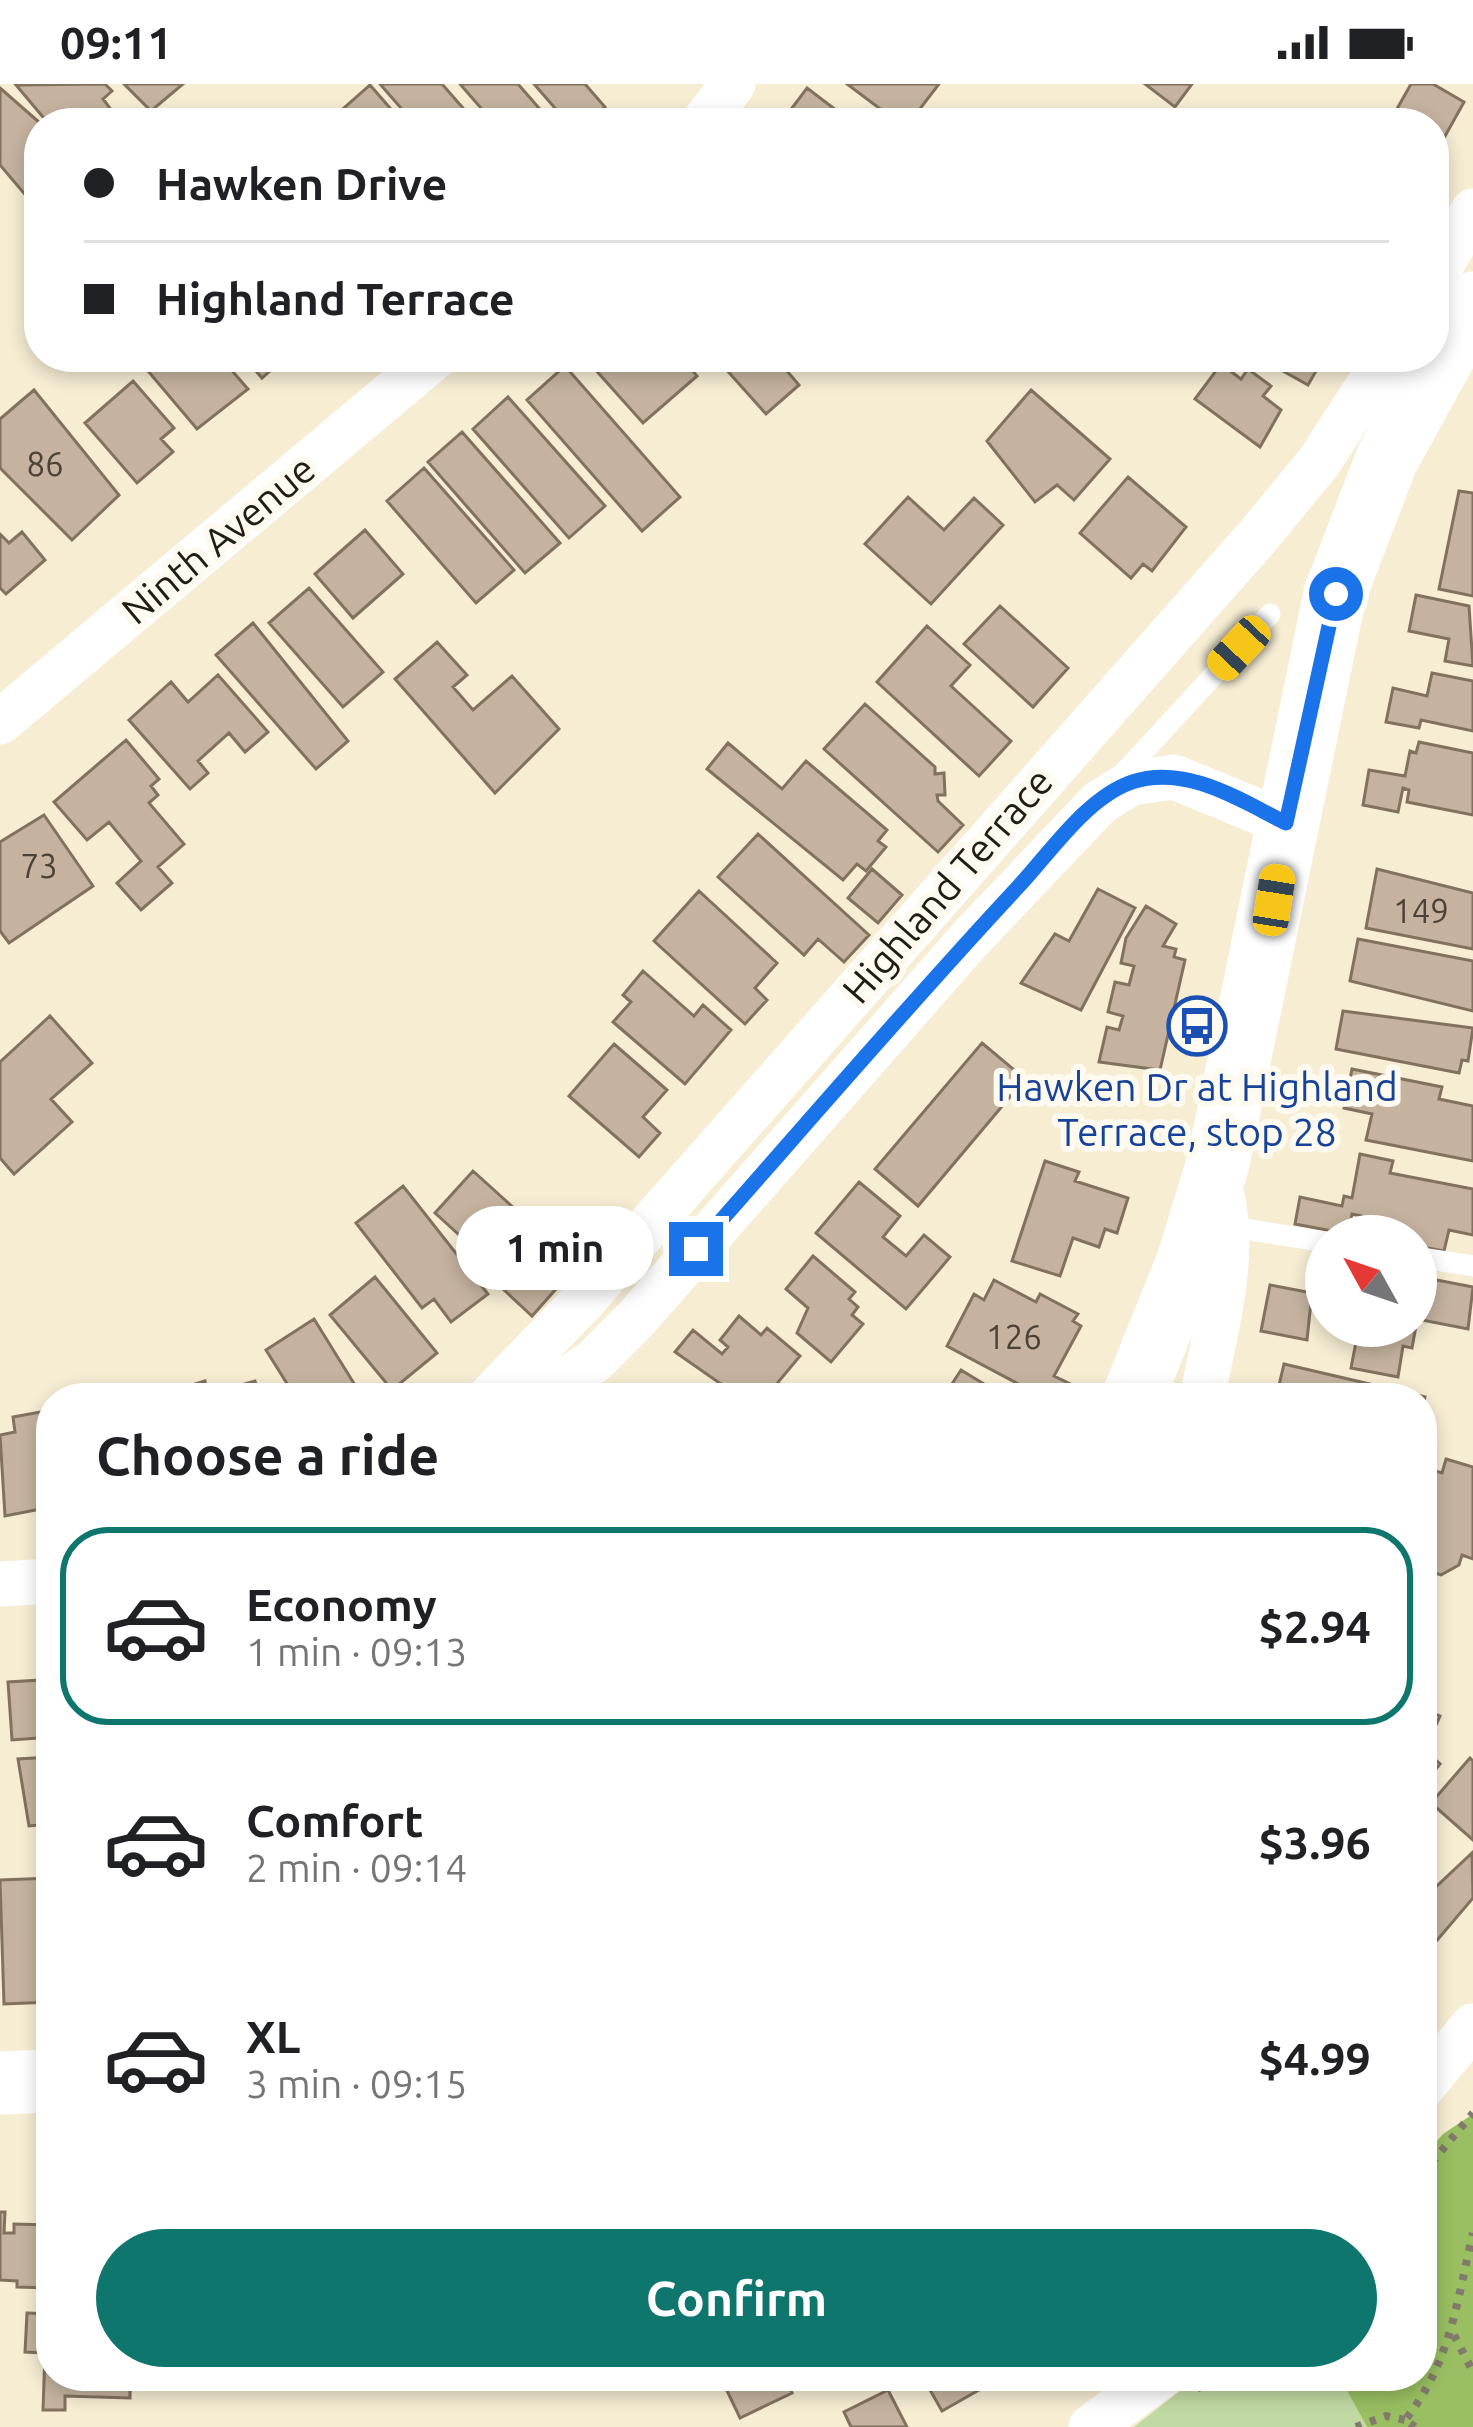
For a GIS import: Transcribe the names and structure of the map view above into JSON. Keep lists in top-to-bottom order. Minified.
{"streets":{"street":["Ninth Avenue","Highland Terrace"]},"places":{"bus stop":["Hawken Dr at Highland Terrace, stop 28"]},"house_numbers":["86","73","149","126"],"north":"top left","page":{"status":"09:11","banner":["Hawken Drive","Highland Terrace"],"bubble":"1 min","heading":"Choose a ride","list":[{"name":"Economy","note":"1 min · 09:13","value":"$2.94"},{"name":"Comfort","note":"2 min · 09:14","value":"$3.96"},{"name":"XL","note":"3 min · 09:15","value":"$4.99"}],"buttons":"Confirm"}}
